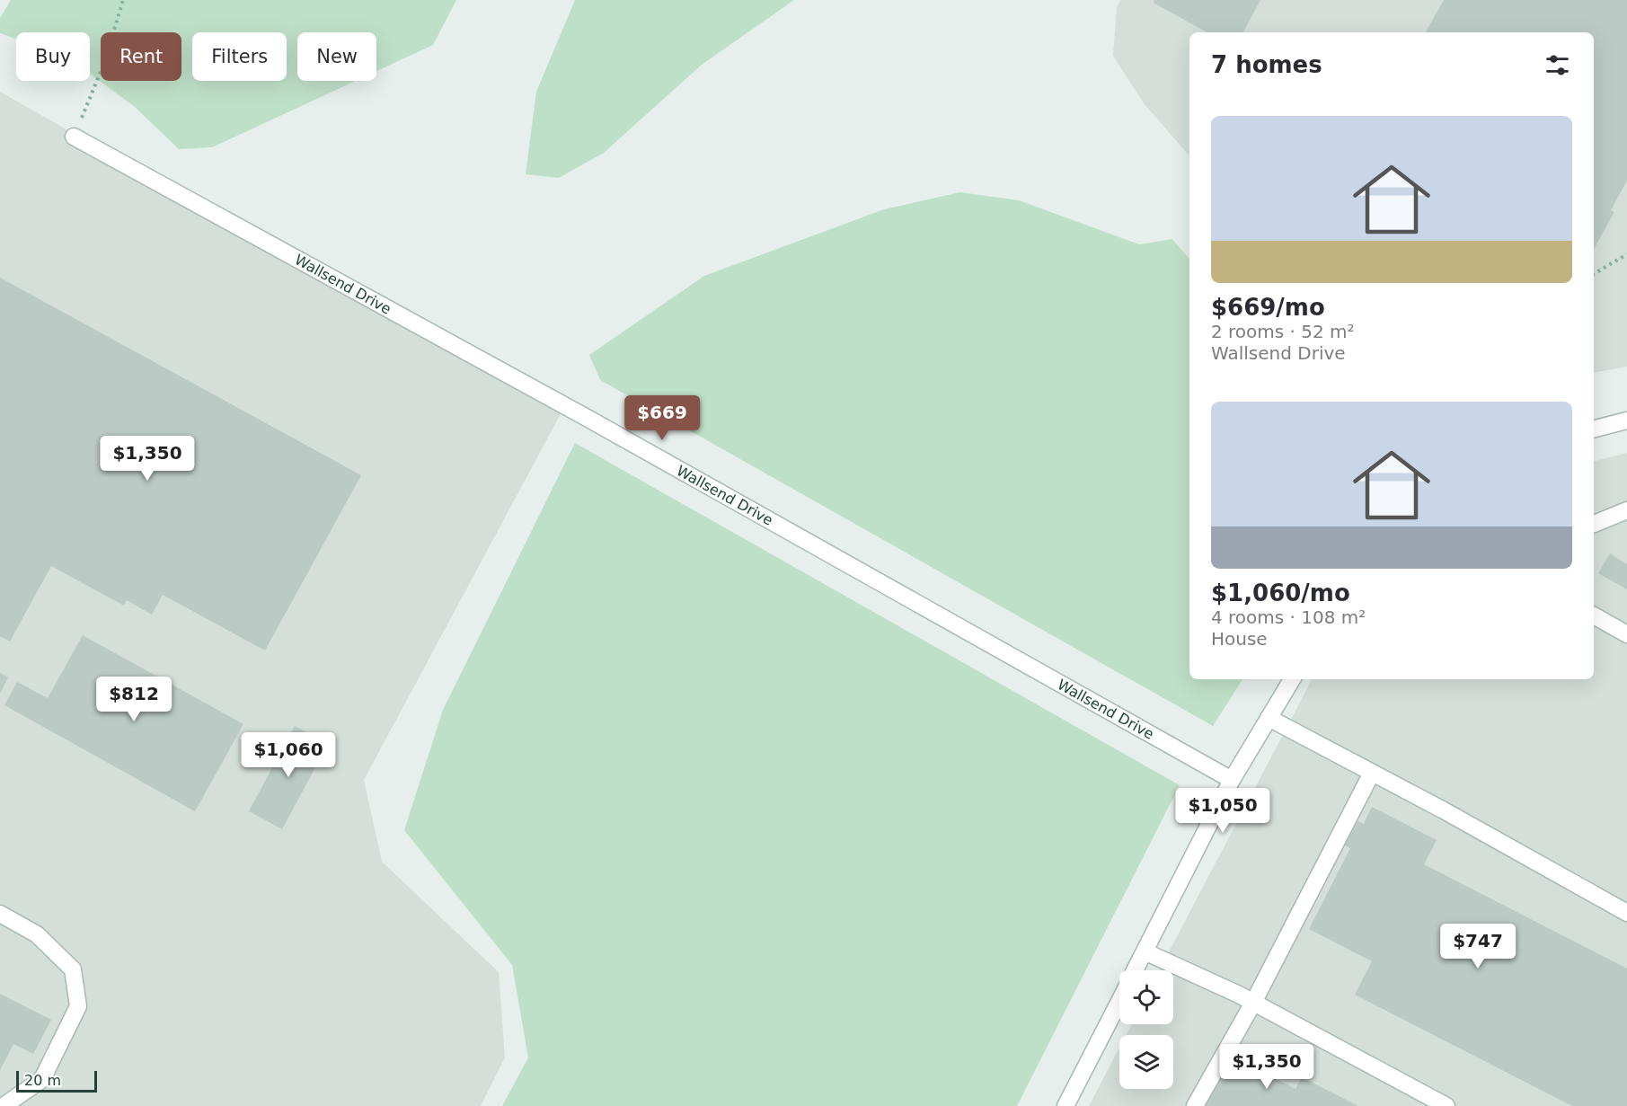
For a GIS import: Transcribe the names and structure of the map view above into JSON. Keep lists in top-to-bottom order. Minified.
{"streets":{"street":["Wallsend Drive"]},"scale_bar":"20 m","page":{"chip":["Buy","Rent","Filters","New"],"heading":"7 homes","list":[{"name":"$669/mo","note":"2 rooms · 52 m² · Wallsend Drive"},{"name":"$1,060/mo","note":"4 rooms · 108 m² · House"}],"price":["$669","$1,350","$812","$1,060","$1,050","$747","$1,350"],"scale":"20 m"}}
